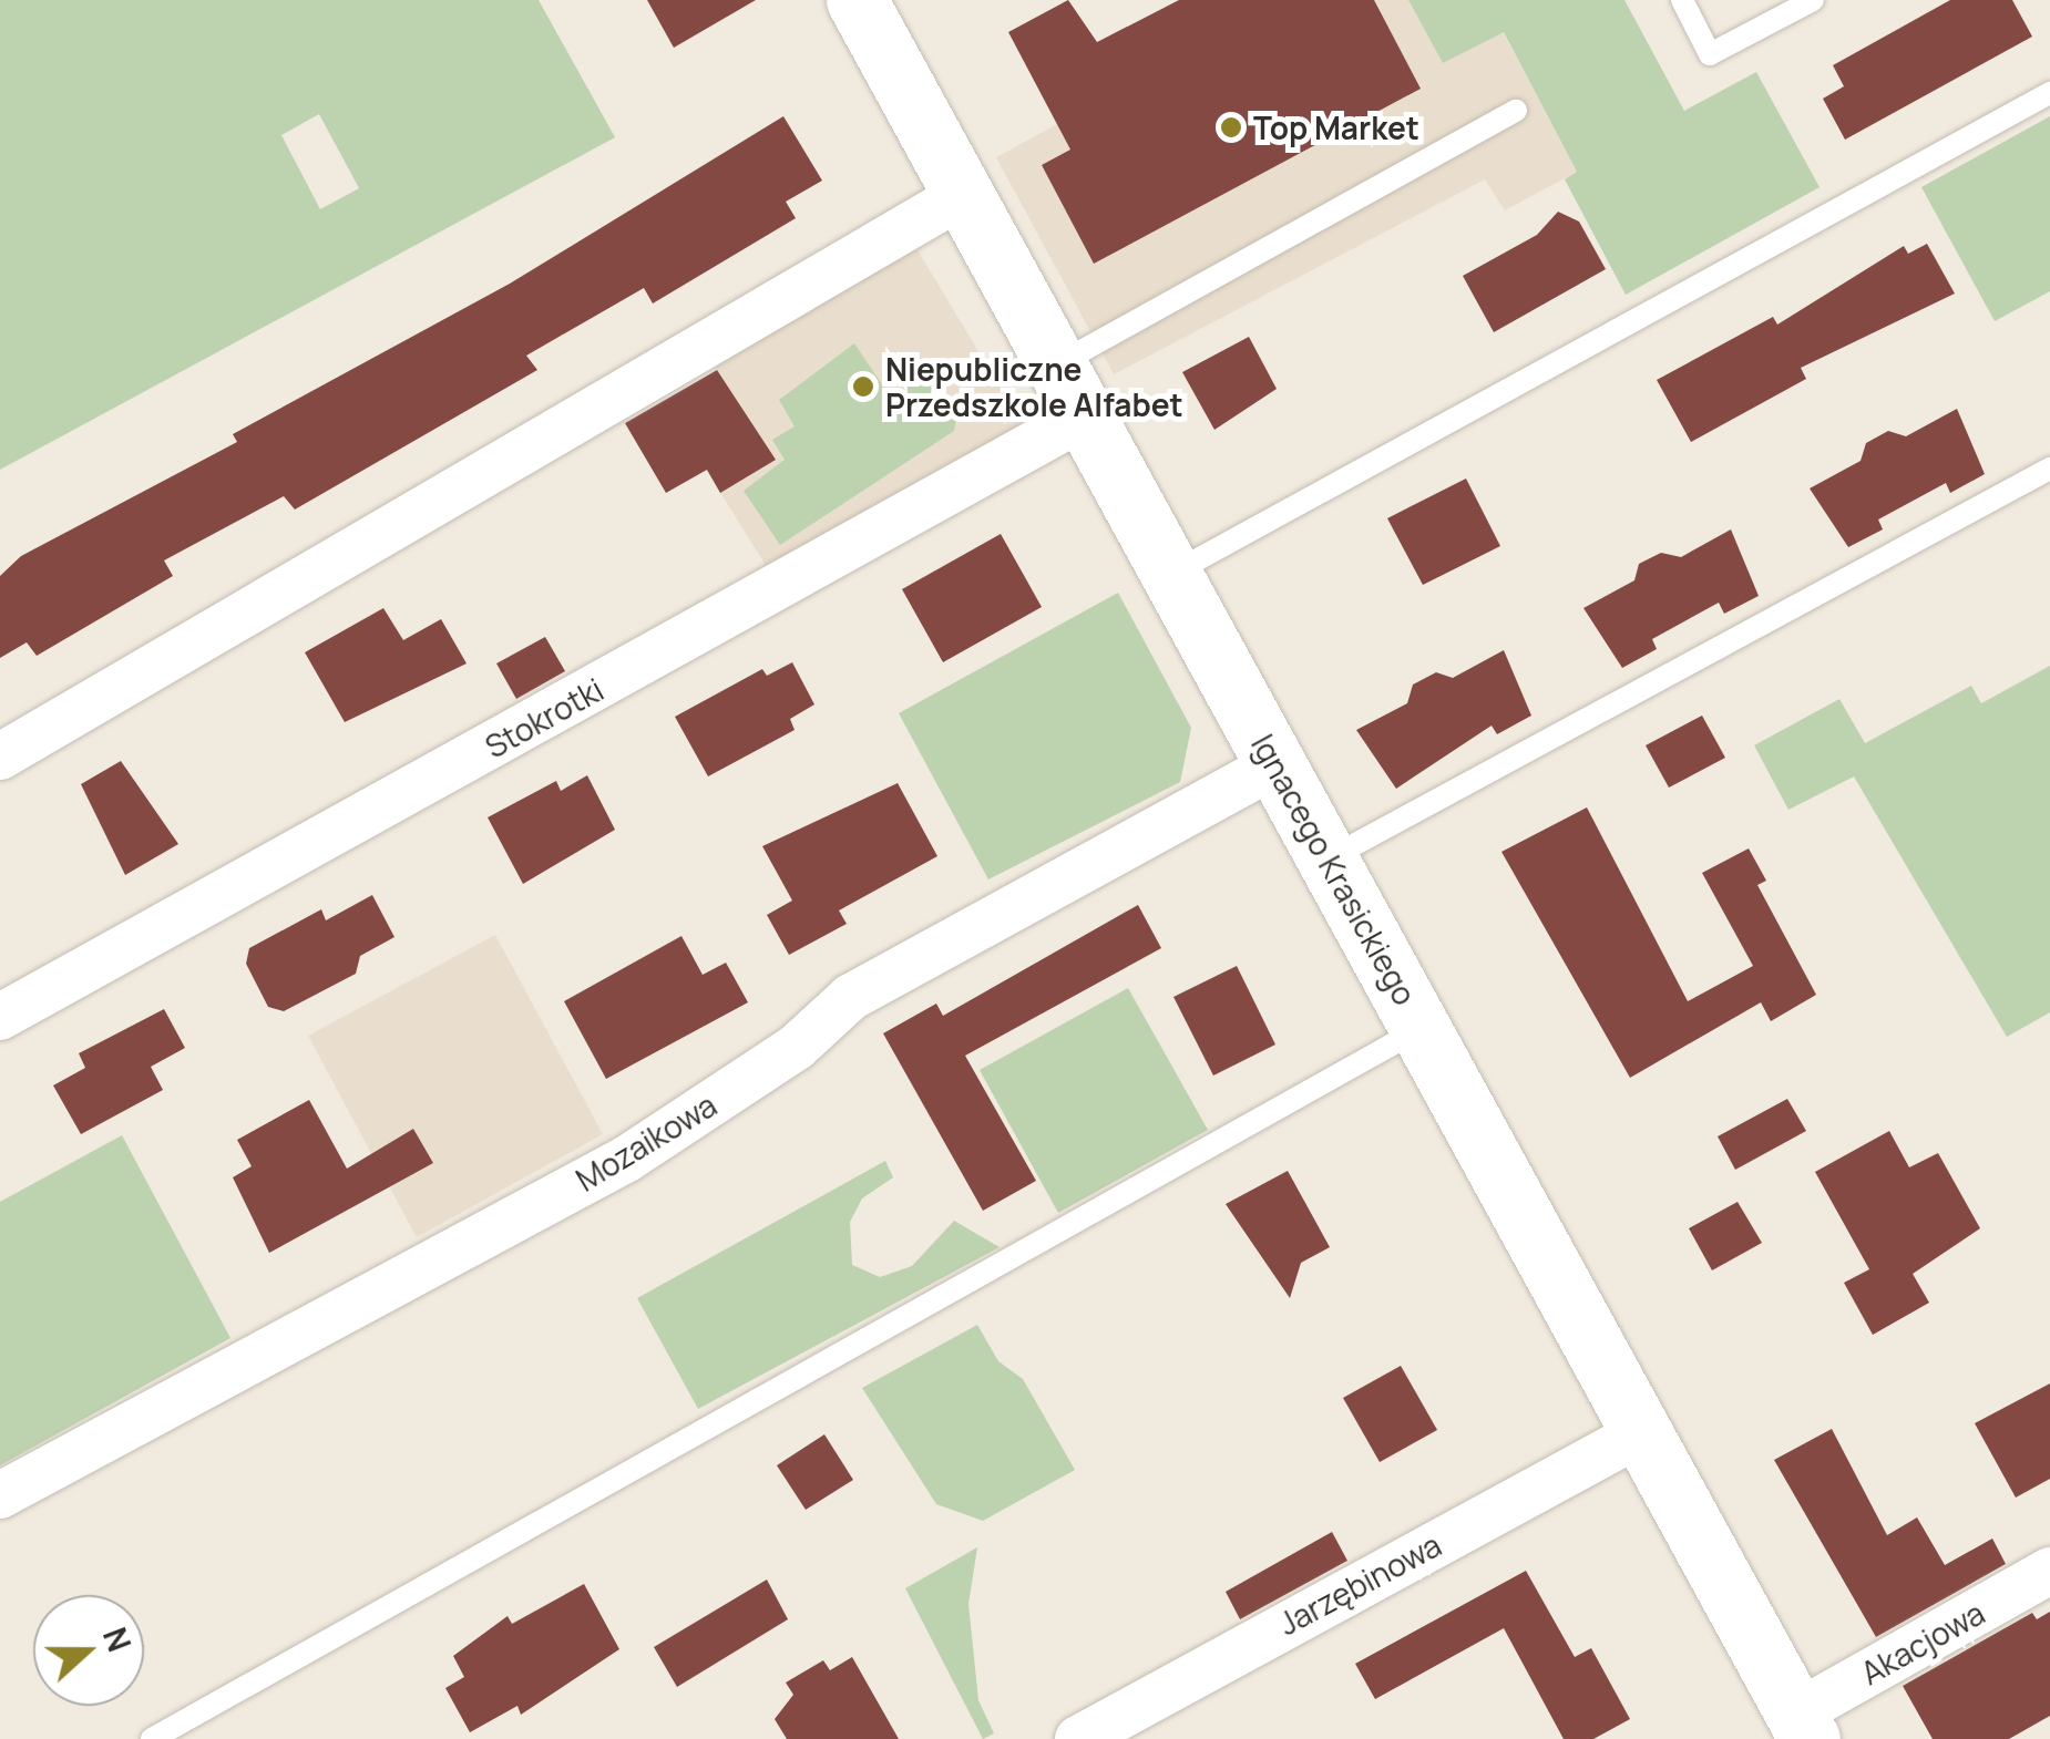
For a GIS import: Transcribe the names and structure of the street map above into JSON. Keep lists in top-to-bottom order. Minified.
{"streets":{"street":["Stokrotki","Ignacego Krasickiego","Mozaikowa","Jarzębinowa","Akacjowa"]},"crossings":[["Stokrotki","Ignacego Krasickiego"],["Ignacego Krasickiego","Mozaikowa"],["Ignacego Krasickiego","Jarzębinowa"],["Ignacego Krasickiego","Akacjowa"]],"places":["Top Market","Niepubliczne Przedszkole Alfabet"],"north":"right"}
